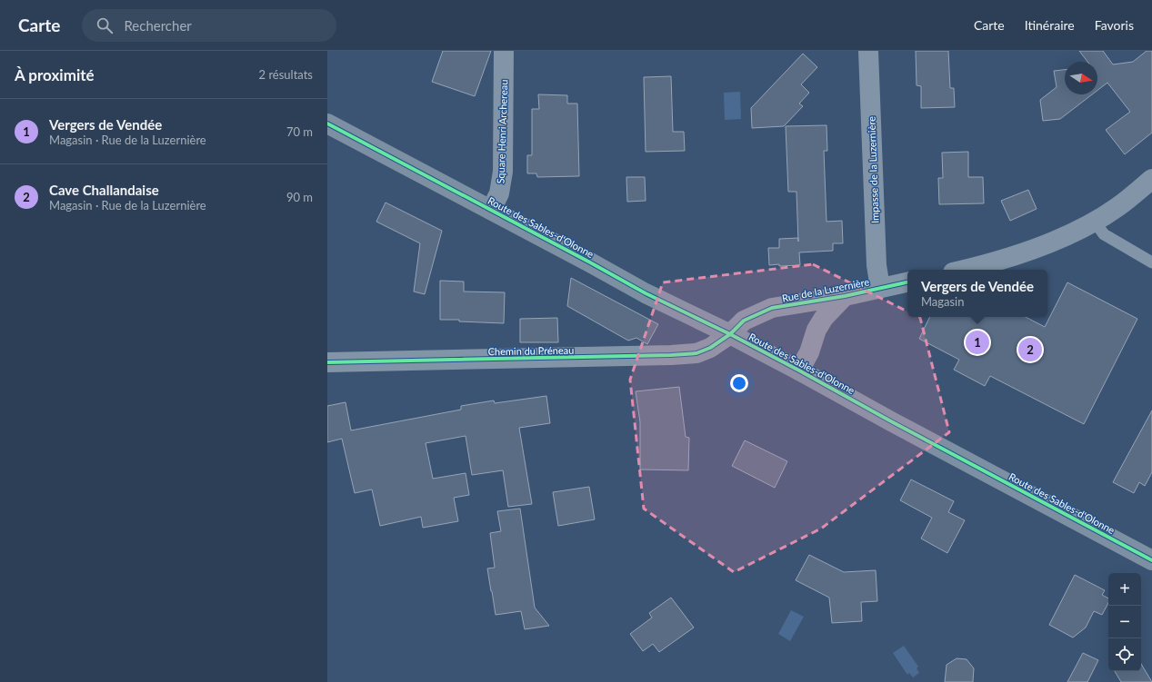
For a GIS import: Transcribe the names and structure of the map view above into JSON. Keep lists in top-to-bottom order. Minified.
{"streets":{"main road":["Route des Sables-d'Olonne"],"street":["Square Henri Archereau","Impasse de la Luzernière","Rue de la Luzernière","Chemin du Préneau"]},"crossings":[["Square Henri Archereau","Route des Sables-d'Olonne"],["Impasse de la Luzernière","Rue de la Luzernière"],["Route des Sables-d'Olonne","Rue de la Luzernière"],["Route des Sables-d'Olonne","Chemin du Préneau"],["Rue de la Luzernière","Chemin du Préneau"]],"north":"right","page":{"header":"Carte","search":"Rechercher","nav":["Carte","Itinéraire","Favoris"],"heading":["À proximité","2 résultats"],"list":[{"mark":"1","name":"Vergers de Vendée","note":"Magasin · Rue de la Luzernière","value":"70 m"},{"mark":"2","name":"Cave Challandaise","note":"Magasin · Rue de la Luzernière","value":"90 m"}],"popup":["Vergers de Vendée","Magasin"],"pins":["1","2"],"map_buttons":["+","−"]}}
